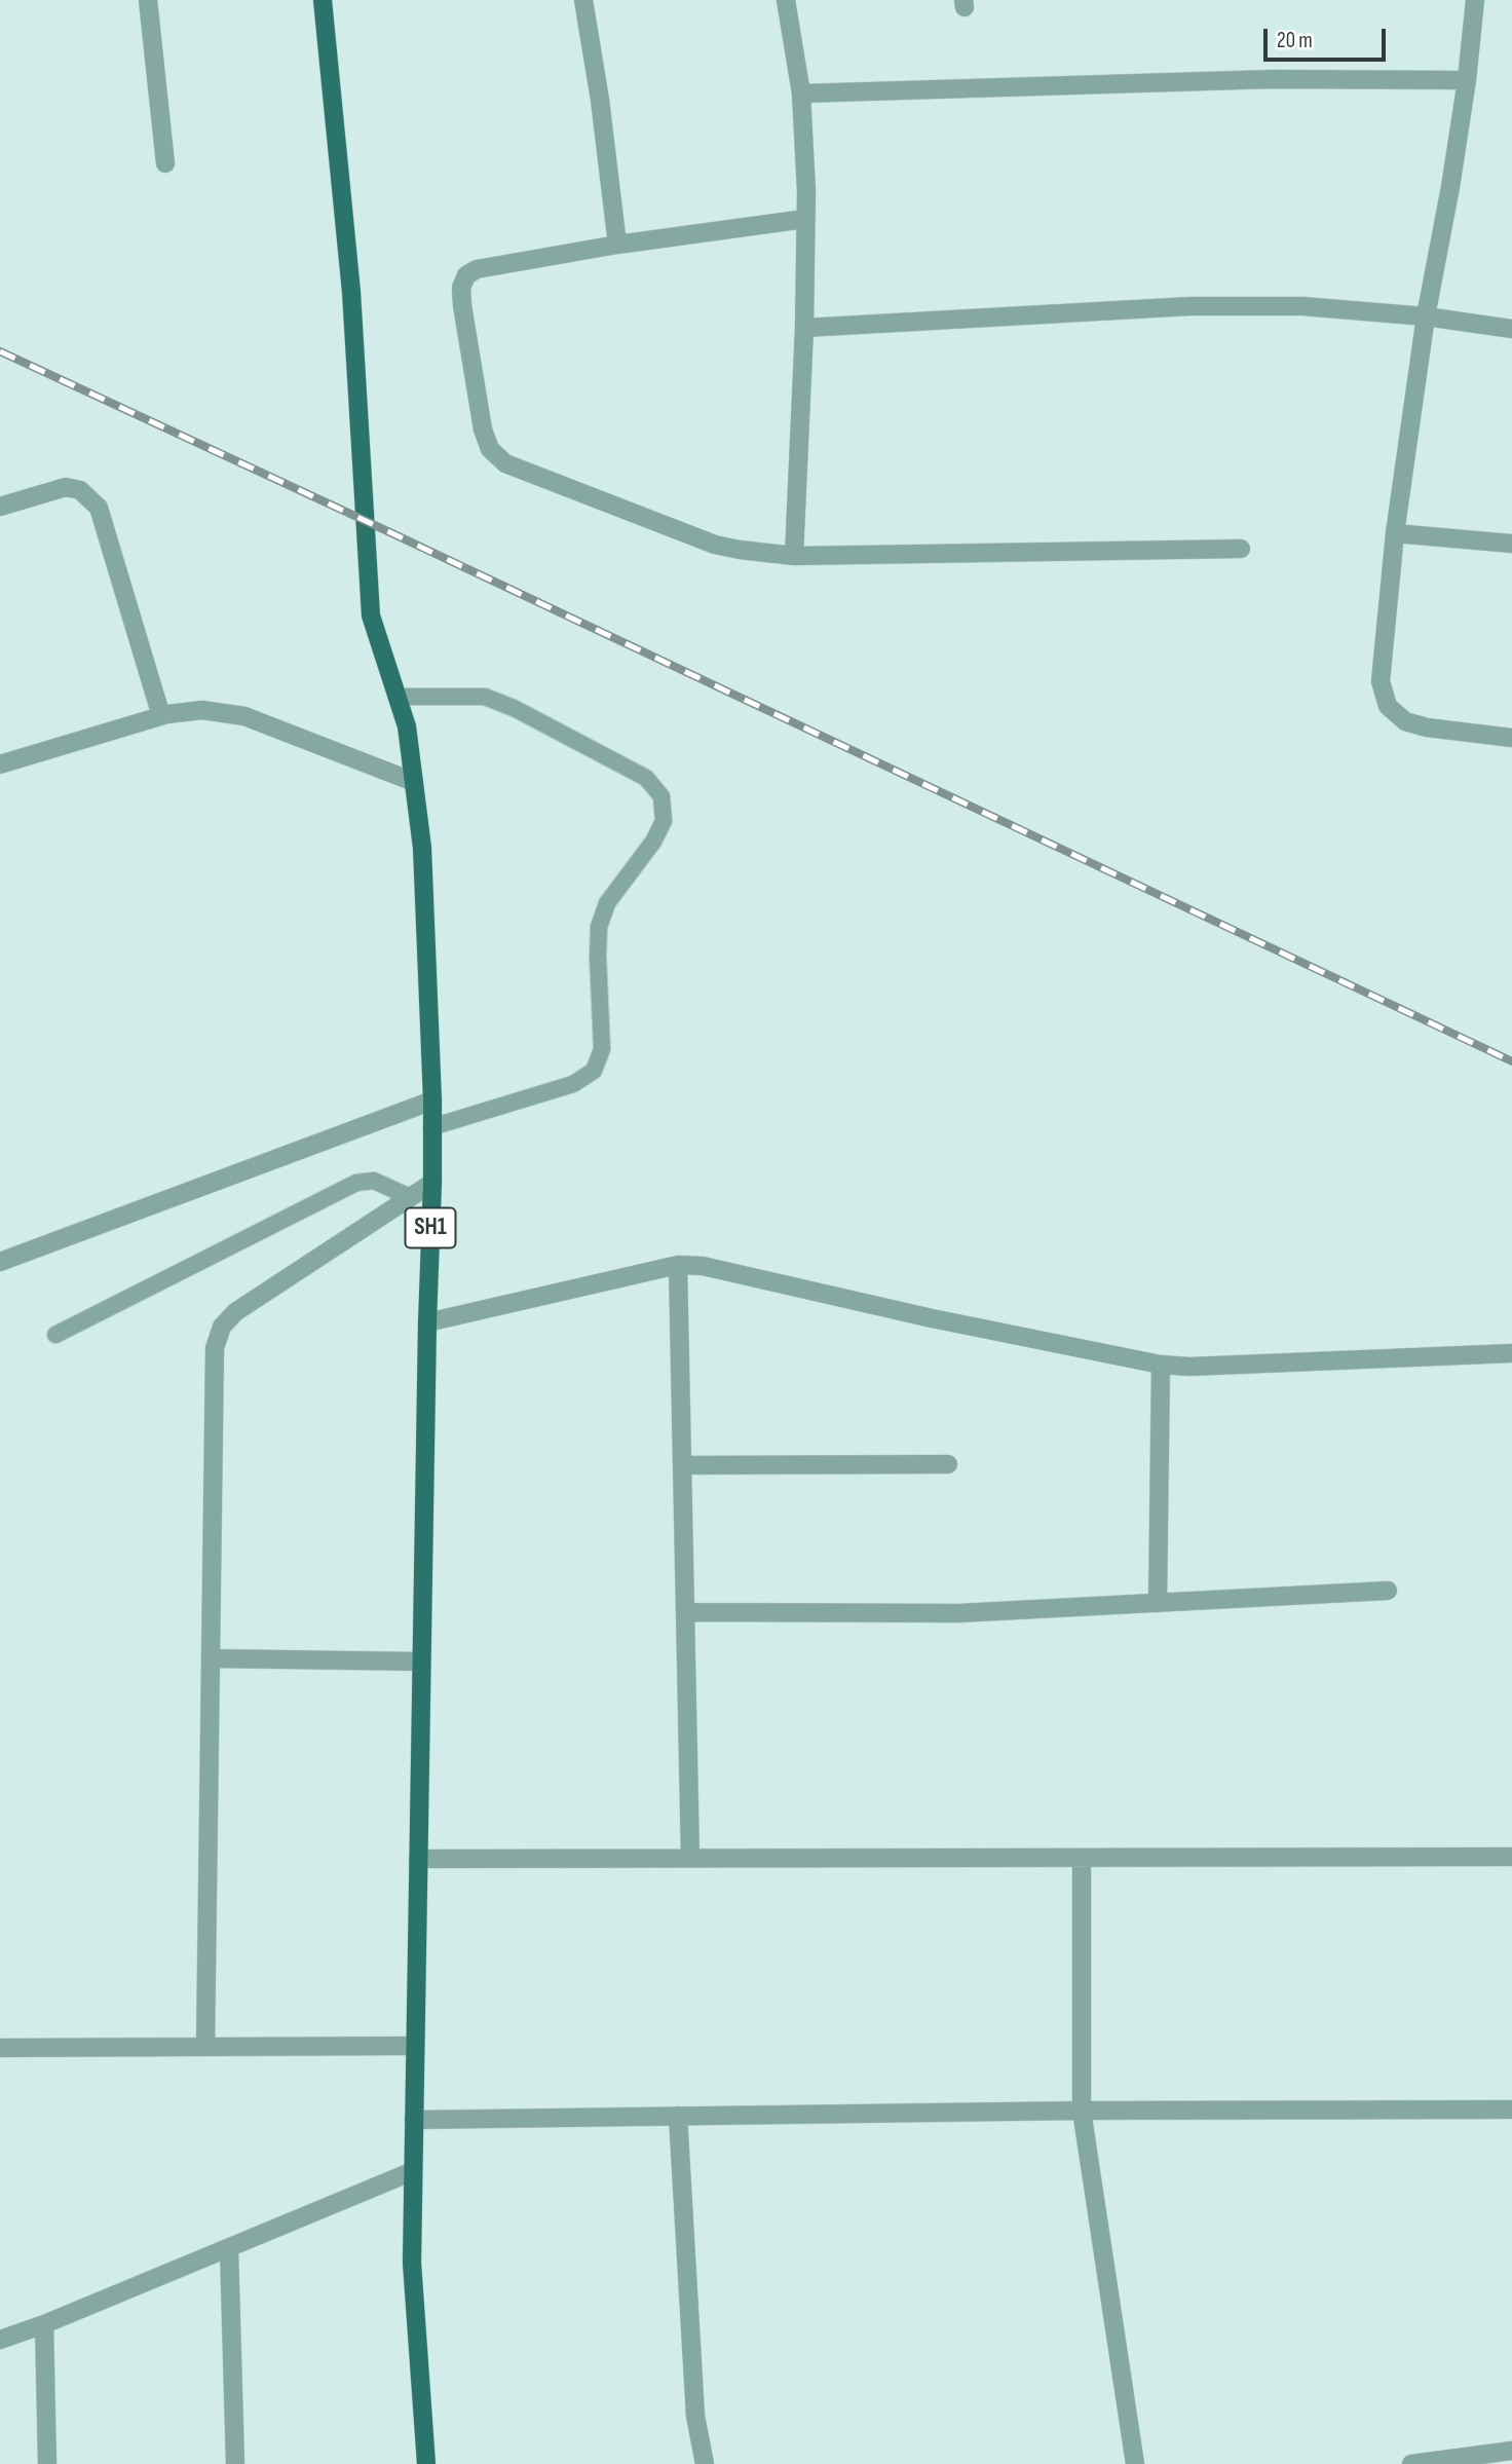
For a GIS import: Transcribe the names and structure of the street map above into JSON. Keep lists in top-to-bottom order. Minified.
{"streets":{"main road":["SH1"]},"scale_bar":"20 m"}
